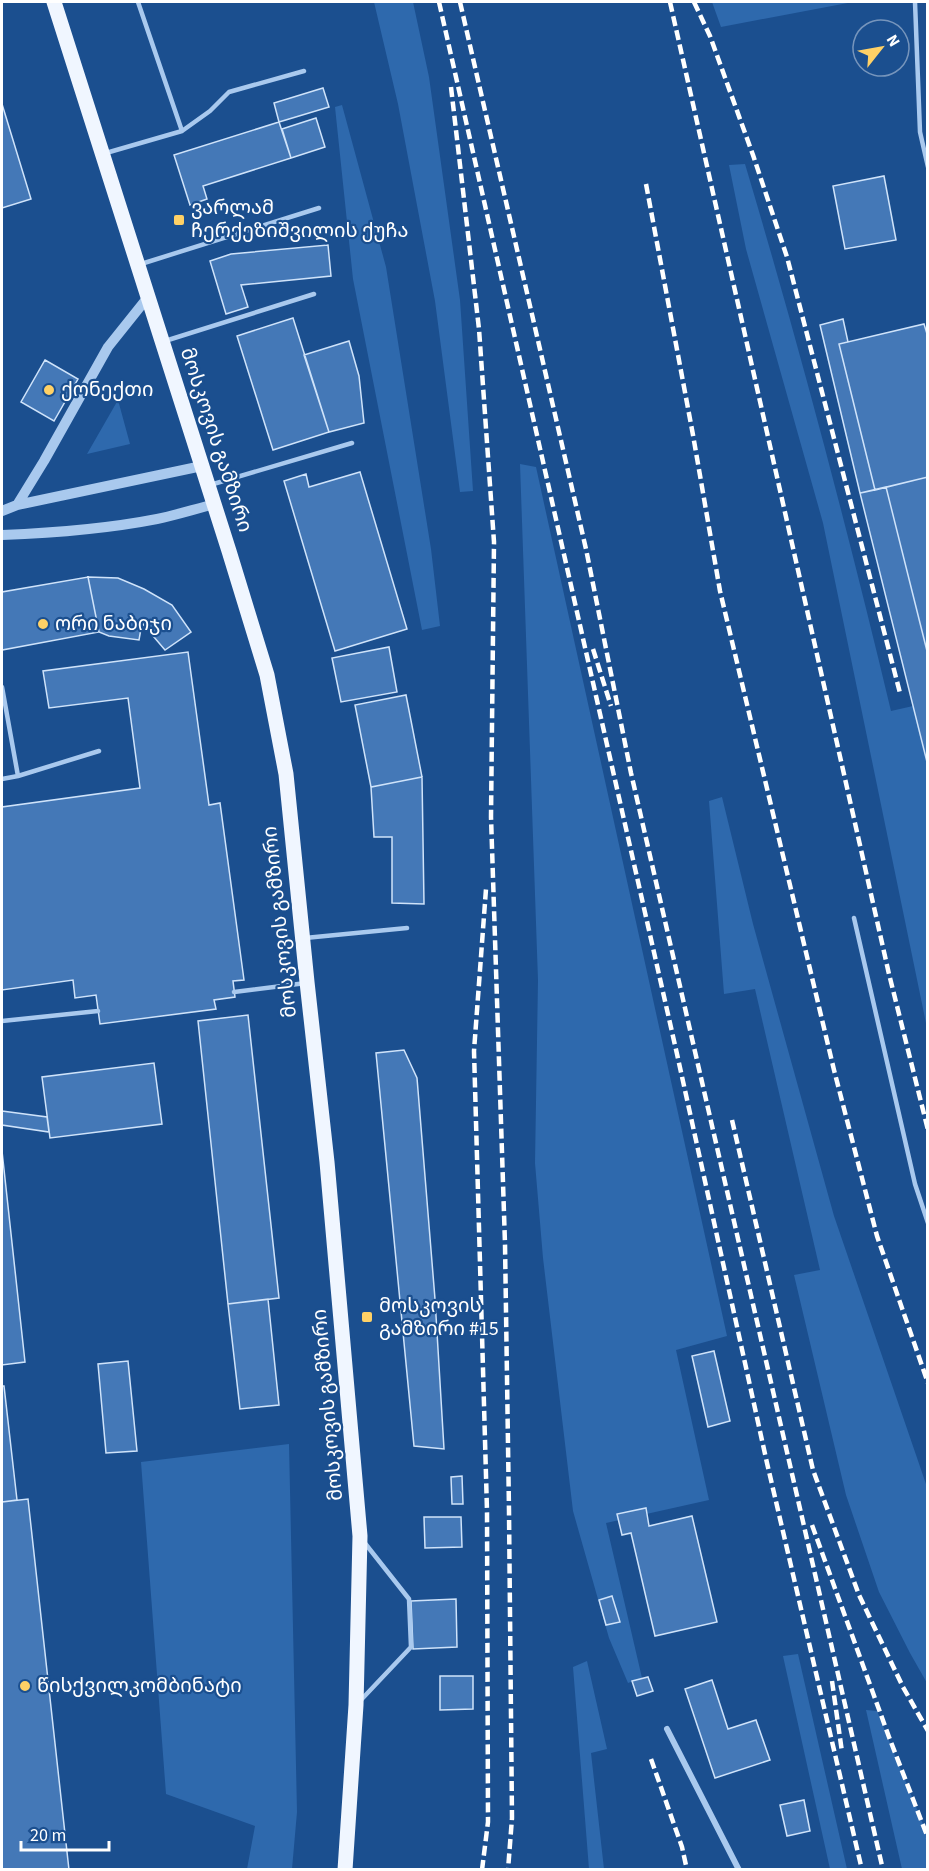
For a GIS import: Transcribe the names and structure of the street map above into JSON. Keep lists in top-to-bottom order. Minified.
{"streets":{"main road":["მოსკოვის გამზირი"]},"places":{"transit":["ვარლამ ჩერქეზიშვილის ქუჩა","მოსკოვის გამზირი #15"],"other":["ქონექთი","ორი ნაბიჯი","წისქვილკომბინატი"]},"scale_bar":"20 m","north":"top right"}
